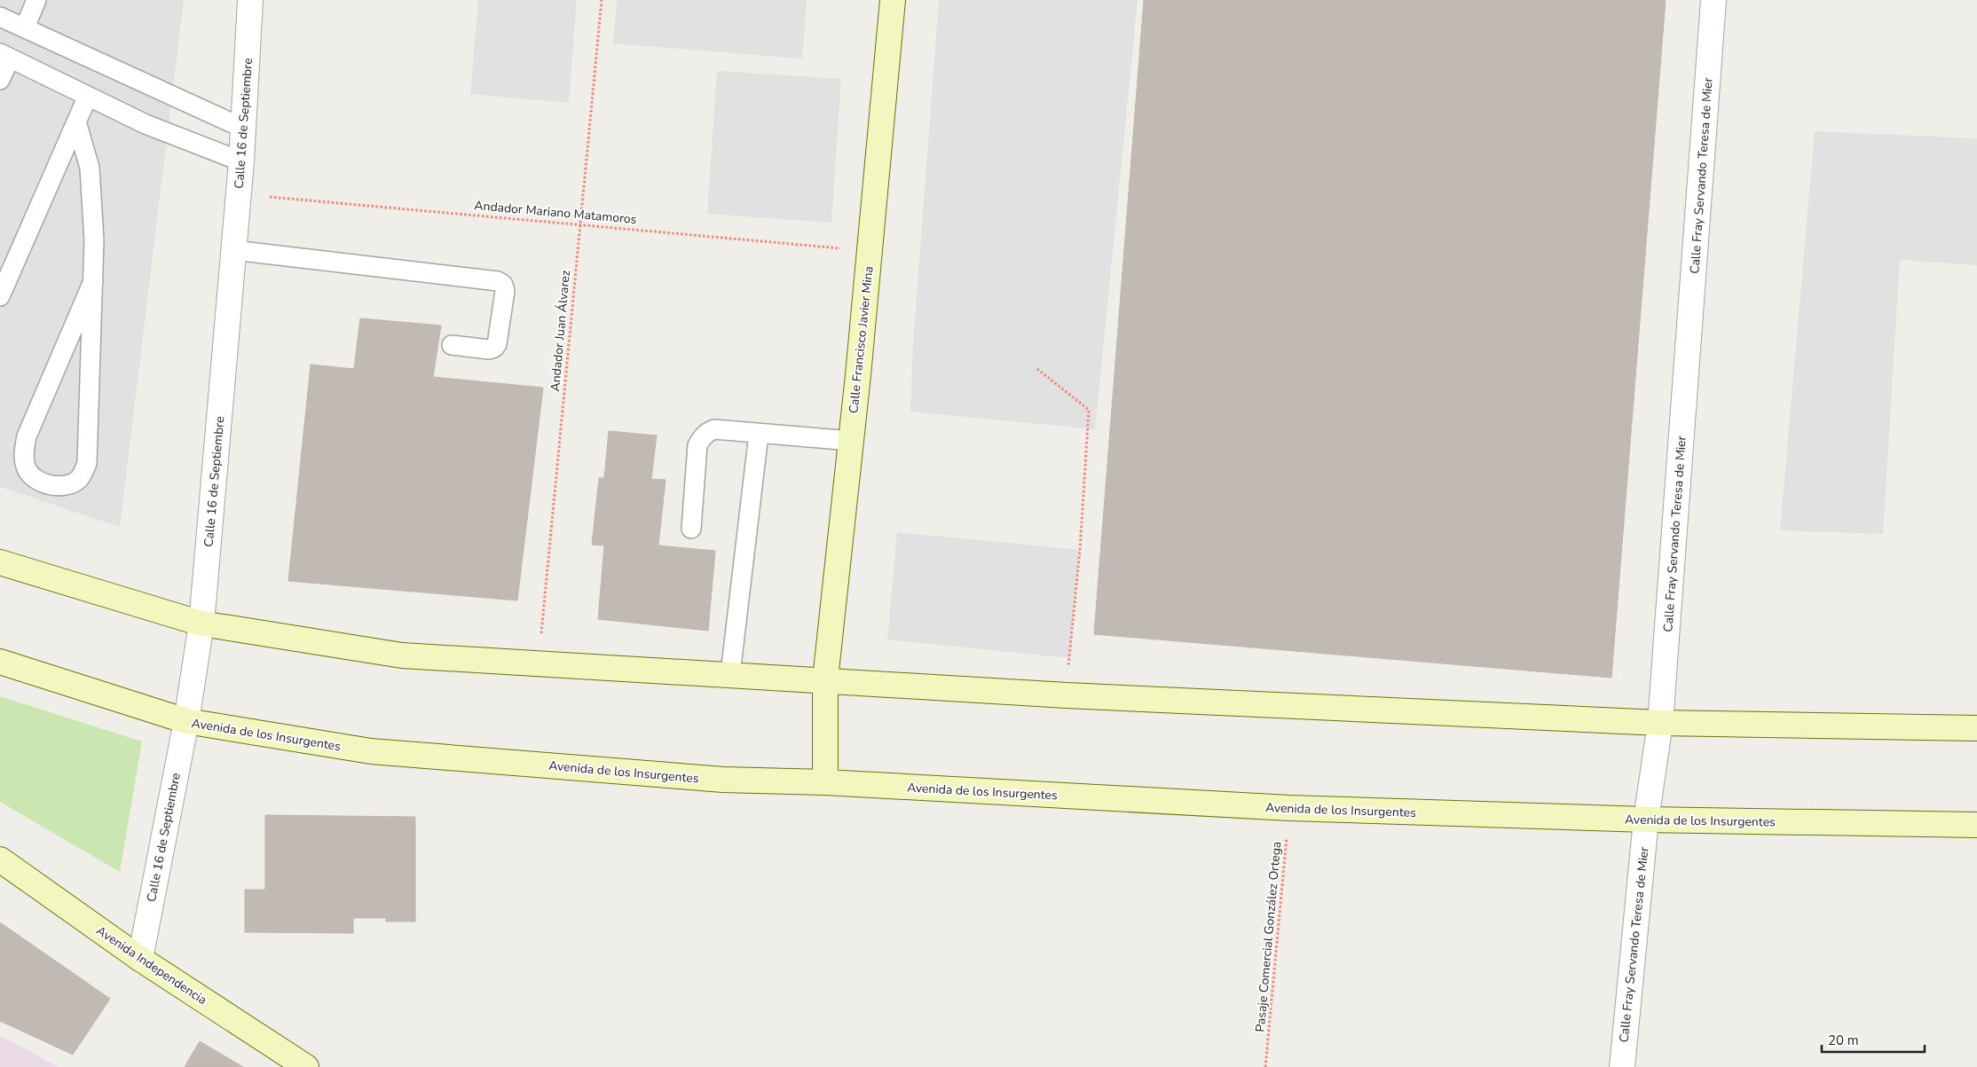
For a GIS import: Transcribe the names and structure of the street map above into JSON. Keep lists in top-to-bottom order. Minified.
{"streets":{"main road":["Calle Francisco Javier Mina","Avenida de los Insurgentes","Avenida Independencia"],"street":["Calle 16 de Septiembre","Calle Fray Servando Teresa de Mier"],"path":["Andador Mariano Matamoros","Andador Juan Álvarez","Pasaje Comercial González Ortega"]},"crossings":[["Calle 16 de Septiembre","Andador Mariano Matamoros"],["Calle 16 de Septiembre","Avenida de los Insurgentes"],["Calle 16 de Septiembre","Avenida Independencia"],["Calle Fray Servando Teresa de Mier","Avenida de los Insurgentes"],["Andador Mariano Matamoros","Andador Juan Álvarez"],["Andador Mariano Matamoros","Calle Francisco Javier Mina"],["Calle Francisco Javier Mina","Avenida de los Insurgentes"],["Avenida de los Insurgentes","Pasaje Comercial González Ortega"]],"scale_bar":"20 m"}
